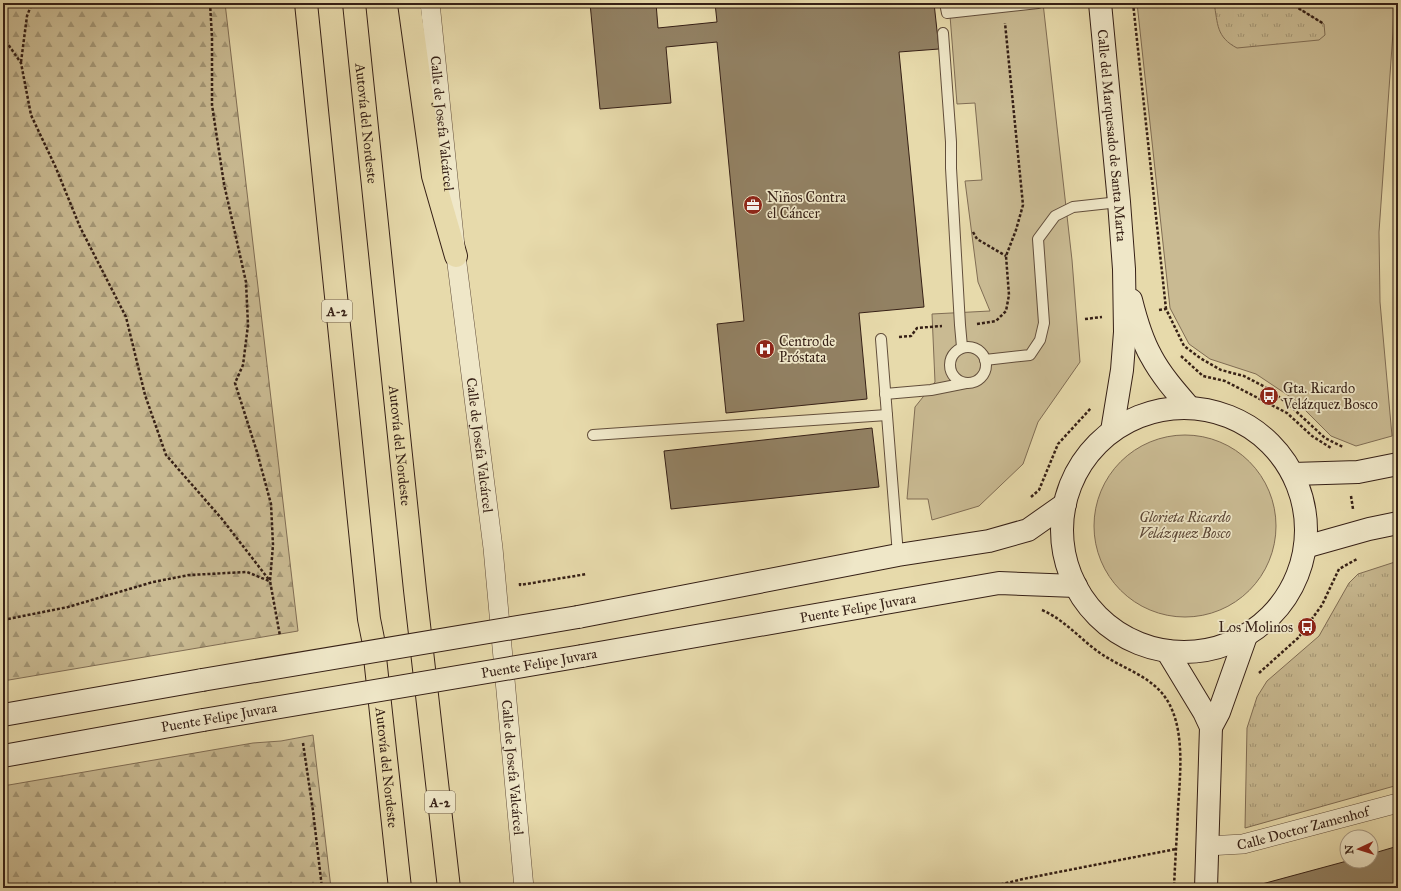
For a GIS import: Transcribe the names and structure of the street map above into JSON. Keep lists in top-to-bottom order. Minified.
{"streets":{"highway":["Autovía del Nordeste","A-2"],"main road":["Calle del Marquesado de Santa Marta","Puente Felipe Juvara"],"street":["Calle de Josefa Valcárcel","Calle Doctor Zamenhof"]},"parks":["Glorieta Ricardo Velázquez Bosco"],"places":{"office":["Niños Contra el Cáncer"],"hospital":["Centro de Próstata"],"bus stop":["Gta. Ricardo Velázquez Bosco","Los Molinos"]},"north":"left"}
